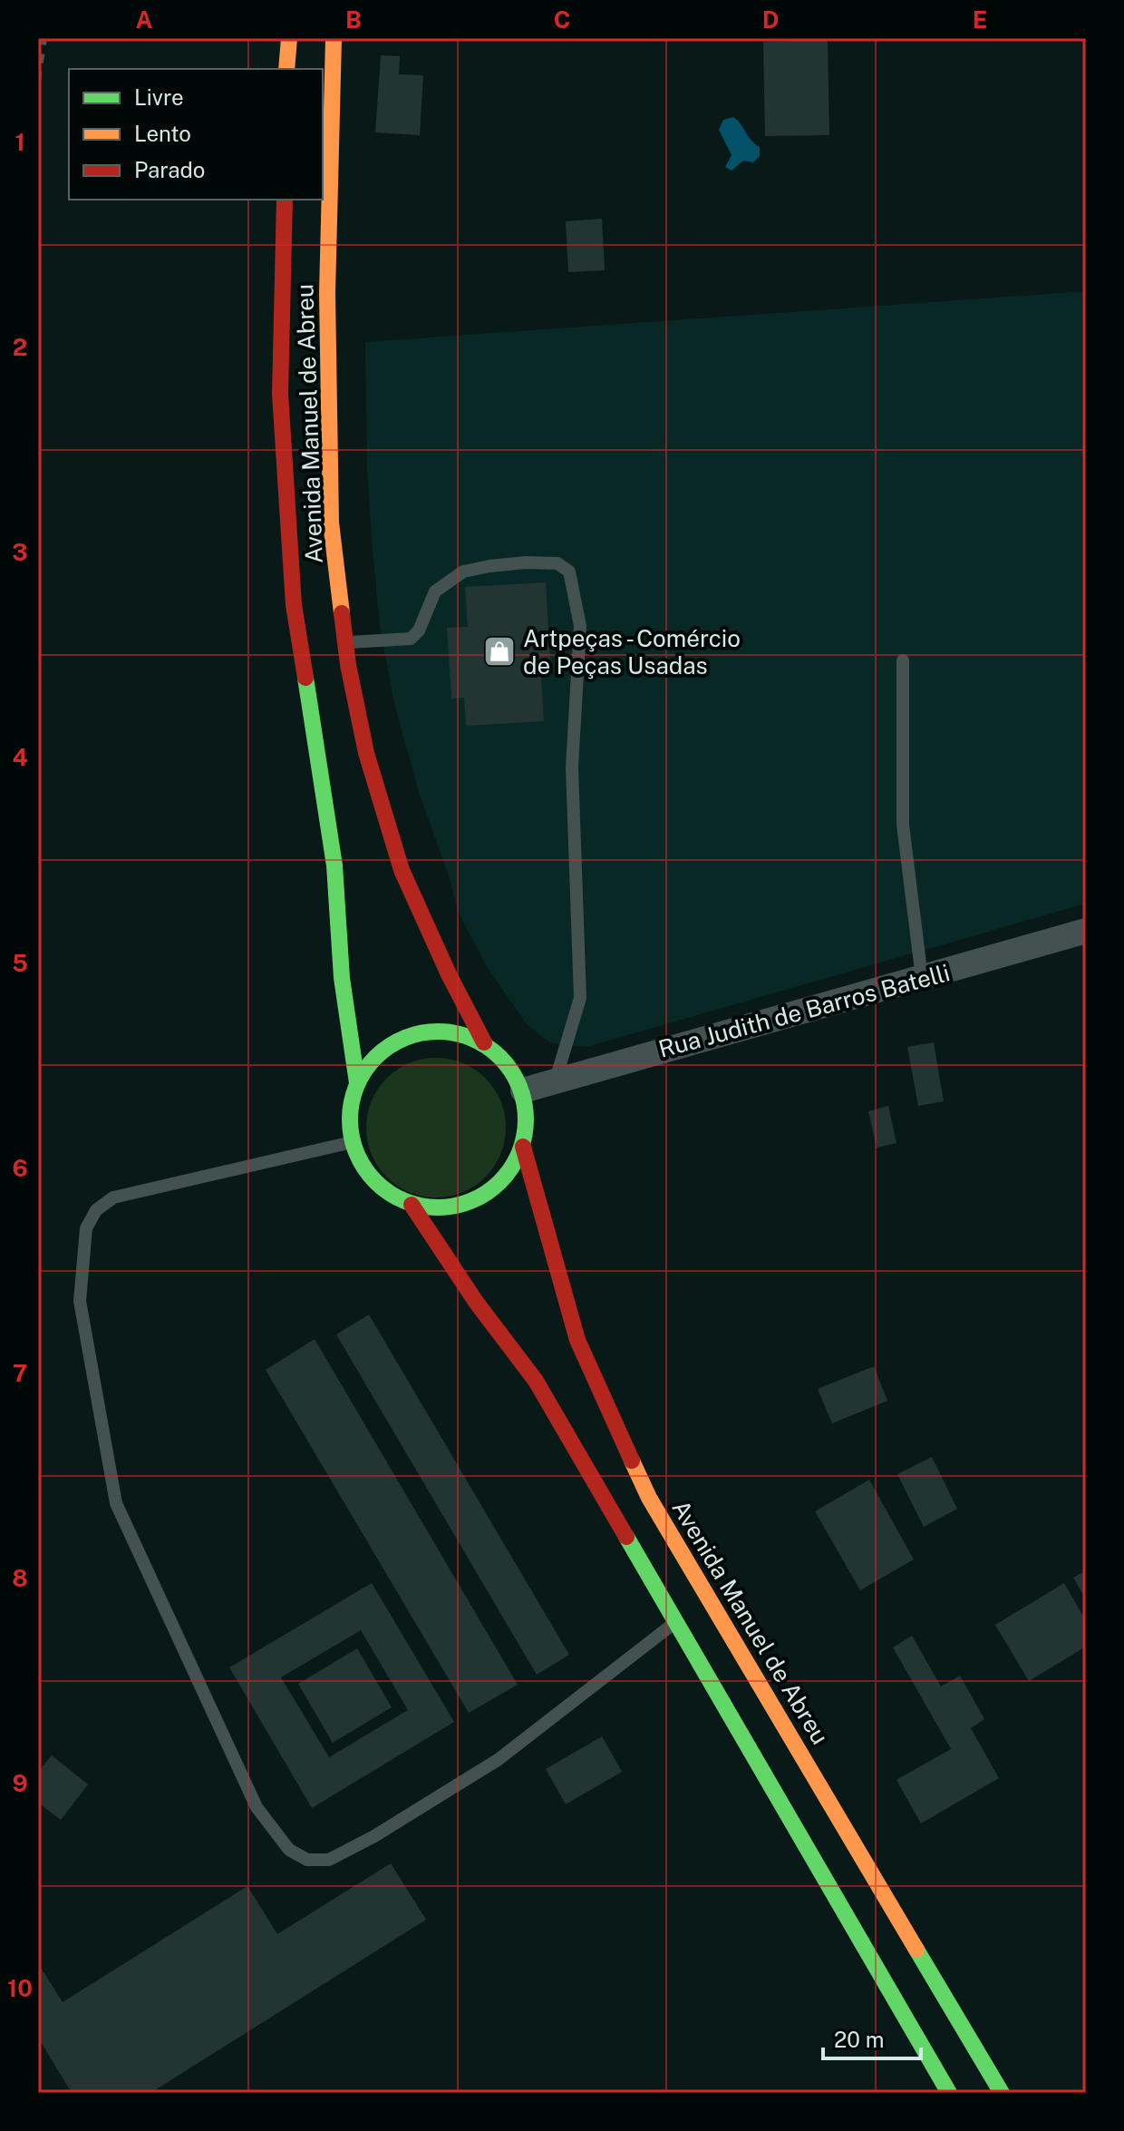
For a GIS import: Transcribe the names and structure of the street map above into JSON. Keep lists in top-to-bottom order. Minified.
{"streets":{"main road":["Avenida Manuel de Abreu"],"street":["Rua Judith de Barros Batelli"]},"crossings":[["Avenida Manuel de Abreu","Rua Judith de Barros Batelli"]],"places":{"shop":["Artpeças - Comércio de Peças Usadas"]},"legend":["Livre","Lento","Parado"],"scale_bar":"20 m","grid":{"columns":["A","B","C","D","E"],"rows":["1","2","3","4","5","6","7","8","9","10"]}}
